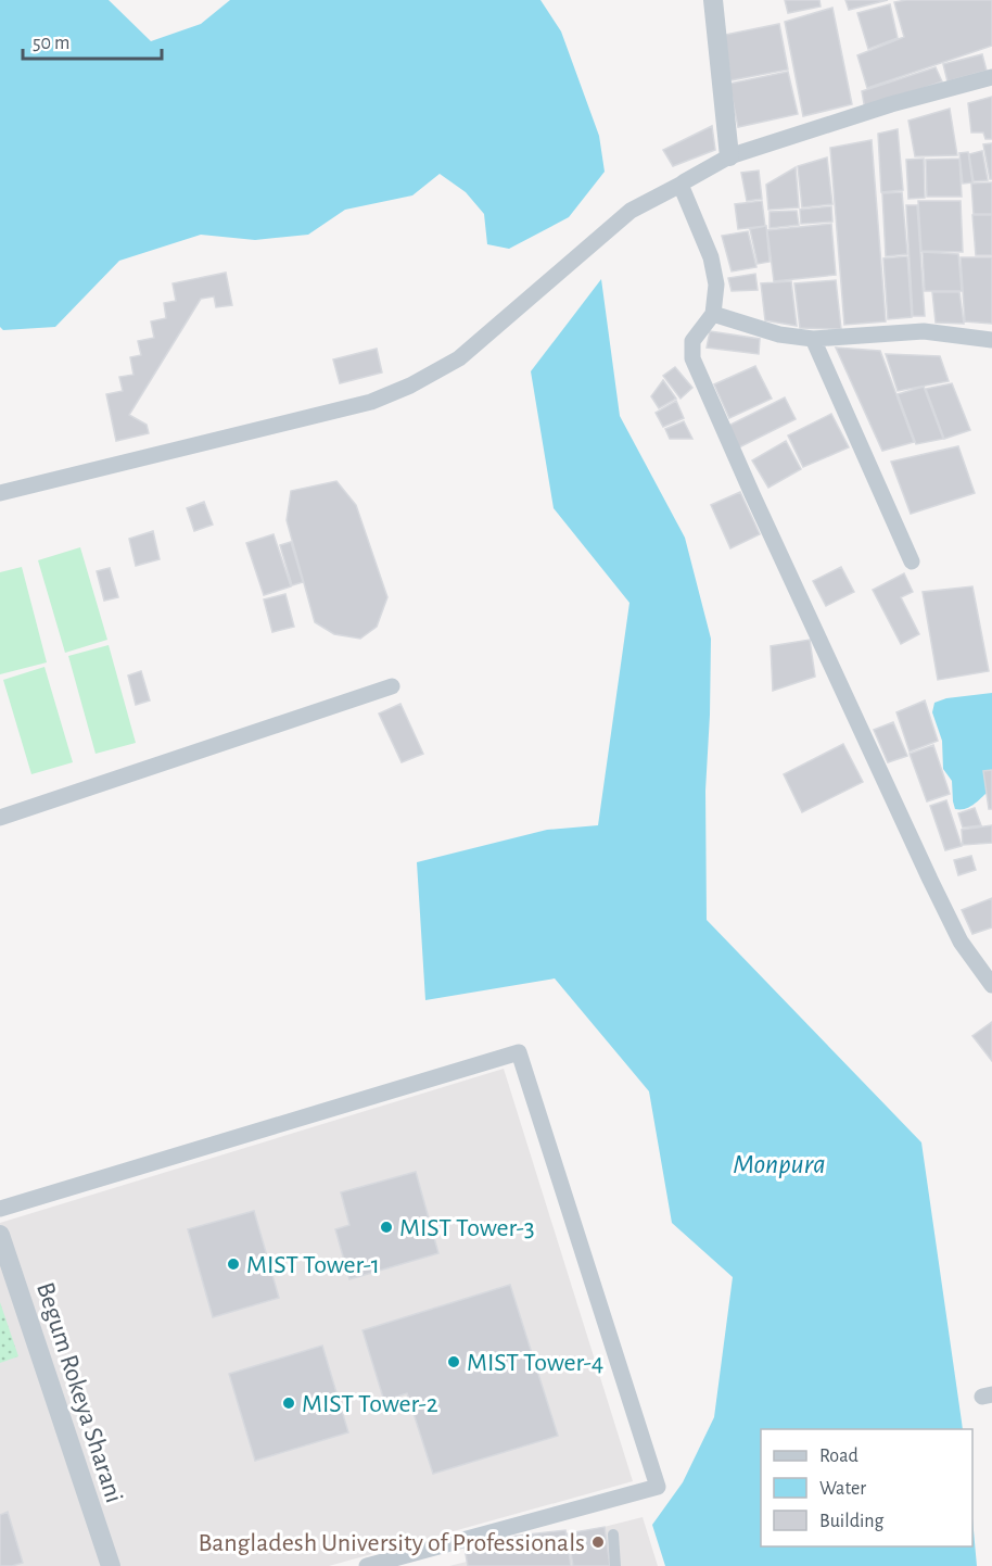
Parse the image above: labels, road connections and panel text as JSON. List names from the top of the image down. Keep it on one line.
{"streets":{"street":["Begum Rokeya Sharani"]},"water":["Monpura"],"places":["MIST Tower-3","MIST Tower-1","MIST Tower-4","MIST Tower-2","Bangladesh University of Professionals"],"legend":["Road","Water","Building"],"scale_bar":"50 m"}
